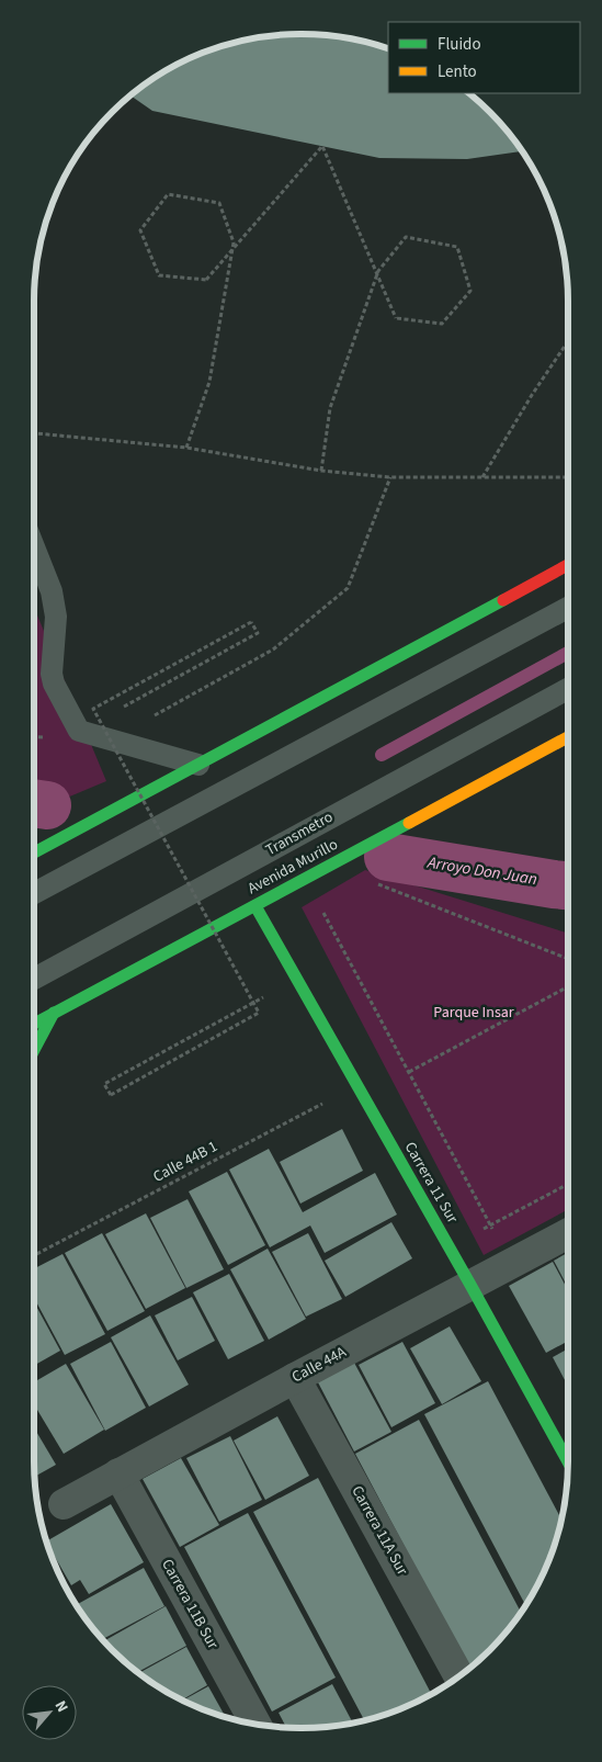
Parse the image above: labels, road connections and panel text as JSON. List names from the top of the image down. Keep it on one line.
{"streets":{"main road":["Avenida Murillo","Carrera 11 Sur"],"street":["Calle 44A","Carrera 11A Sur","Carrera 11B Sur"],"lane":["Transmetro"],"path":["Calle 44B 1"]},"crossings":[["Avenida Murillo","Carrera 11 Sur"],["Calle 44B 1","Carrera 11 Sur"],["Carrera 11 Sur","Calle 44A"],["Calle 44A","Carrera 11A Sur"],["Calle 44A","Carrera 11B Sur"]],"water":["Arroyo Don Juan"],"parks":["Parque Insar"],"legend":["Fluido","Lento"],"north":"top right"}
